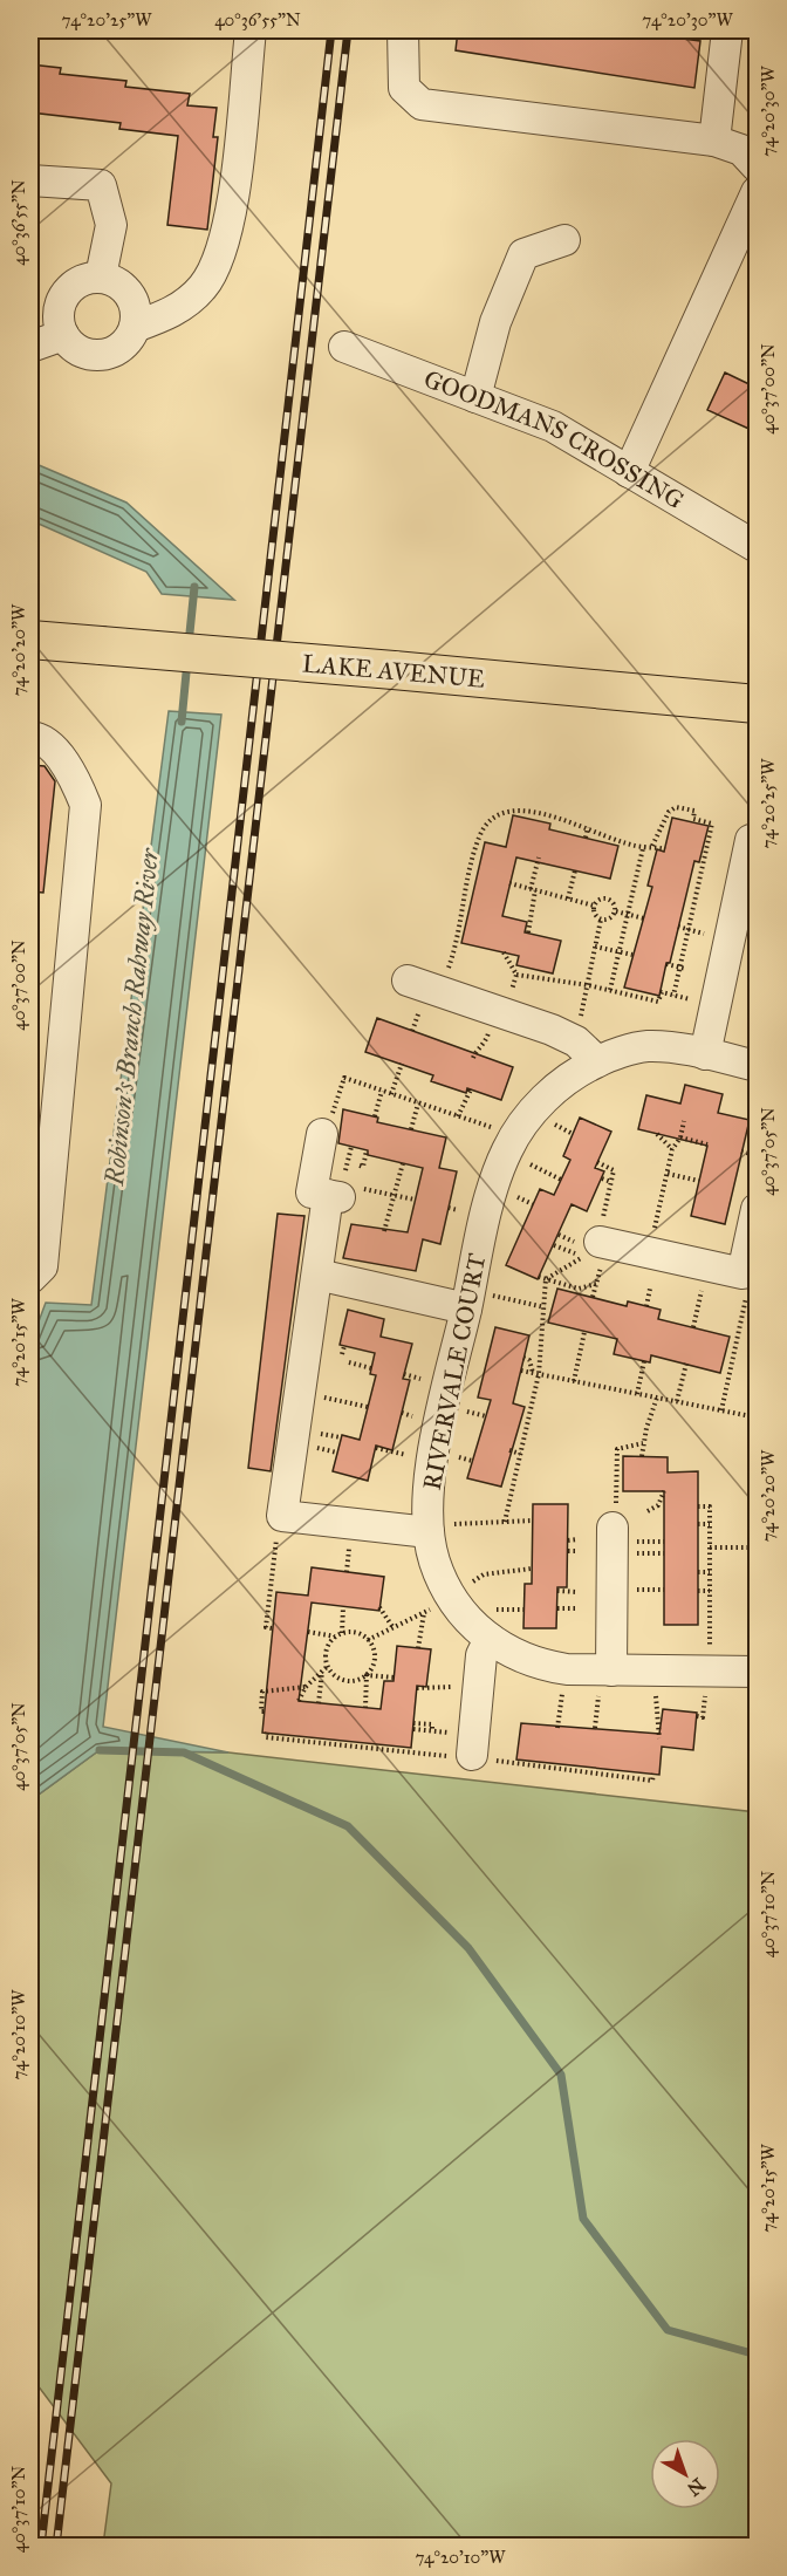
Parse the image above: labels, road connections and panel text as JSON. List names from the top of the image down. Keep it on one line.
{"streets":{"main road":["LAKE AVENUE"],"street":["GOODMANS CROSSING","RIVERVALE COURT"]},"water":["Robinson's Branch Rahway River"],"north":"bottom right","coordinates":["74°20'25\"W","40°36'55\"N","74°20'30\"W","40°37'00\"N","74°20'20\"W","40°37'05\"N","74°20'15\"W","40°37'10\"N","74°20'10\"W"]}
